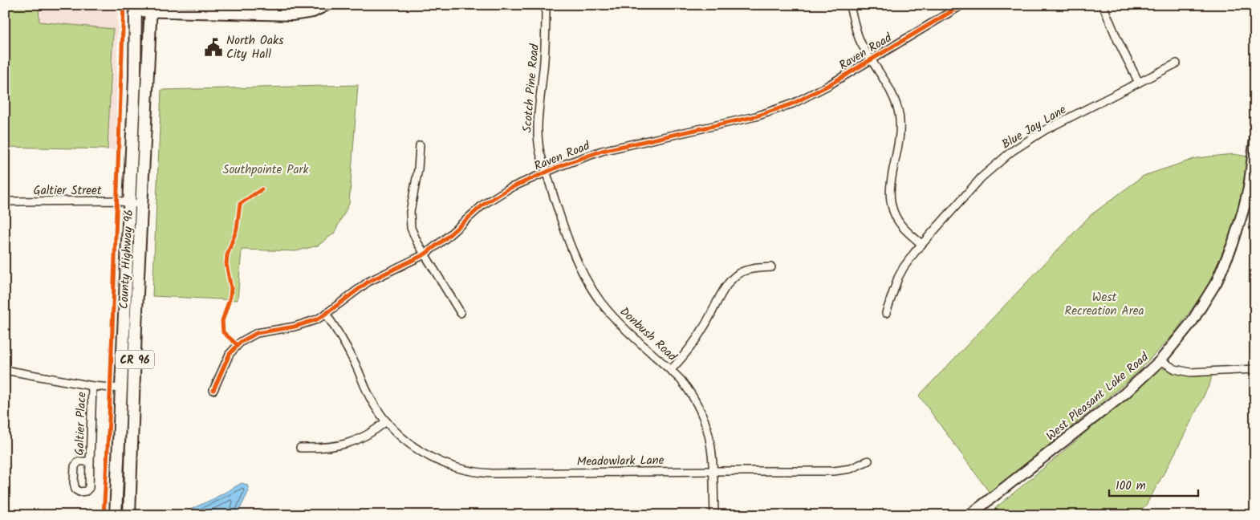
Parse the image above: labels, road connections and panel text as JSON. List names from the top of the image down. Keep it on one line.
{"streets":{"main road":["County Highway 96","CR 96"],"street":["Raven Road","Scotch Pine Road","Blue Jay Lane","Galtier Street","Donbush Road","West Pleasant Lake Road","Galtier Place","Meadowlark Lane"]},"crossings":[["Raven Road","Scotch Pine Road"],["Raven Road","Donbush Road"],["Raven Road","Meadowlark Lane"],["Scotch Pine Road","Donbush Road"],["Galtier Street","County Highway 96"],["County Highway 96","Galtier Place"],["Donbush Road","Meadowlark Lane"]],"parks":["Southpointe Park","West Recreation Area"],"places":{"public building":["North Oaks City Hall"]},"scale_bar":"100 m"}
